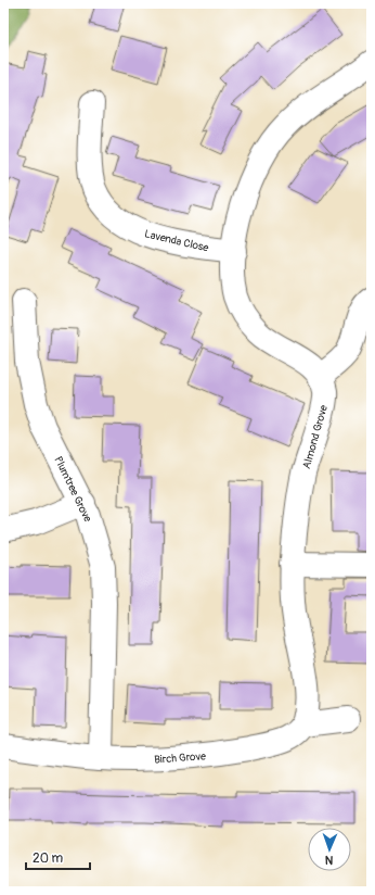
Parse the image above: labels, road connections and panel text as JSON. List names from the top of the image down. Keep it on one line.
{"streets":{"street":["Lavenda Close","Almond Grove","Plumtree Grove","Birch Grove"]},"crossings":[["Almond Grove","Birch Grove"],["Plumtree Grove","Birch Grove"]],"scale_bar":"20 m","north":"bottom"}
